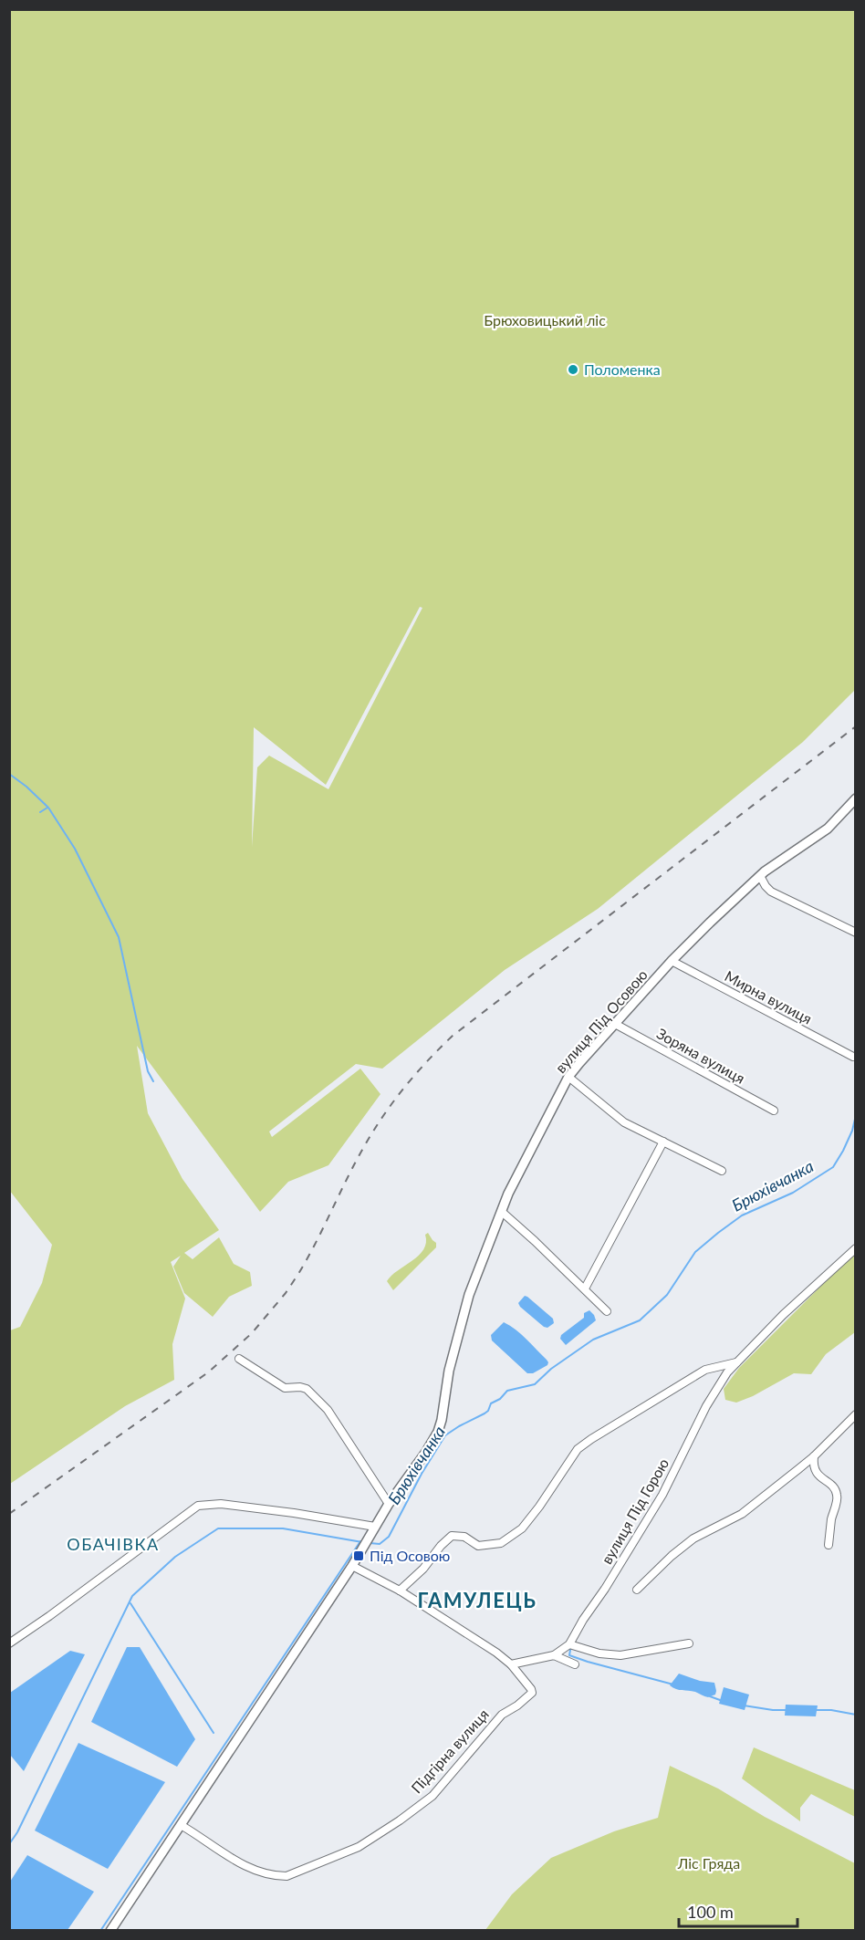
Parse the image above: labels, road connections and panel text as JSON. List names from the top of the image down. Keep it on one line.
{"streets":{"street":["Мирна вулиця","вулиця Під Осовою","Зоряна вулиця","вулиця Під Горою","Підгірна вулиця"]},"crossings":[["Мирна вулиця","вулиця Під Осовою"],["вулиця Під Осовою","Зоряна вулиця"]],"districts":["ОБАЧІВКА","ГАМУЛЕЦЬ"],"water":["Брюхівчанка"],"parks":["Брюховицький ліс","Ліс Гряда"],"places":{"other":["Поломенка"],"transit":["Під Осовою"]},"scale_bar":"100 m"}
